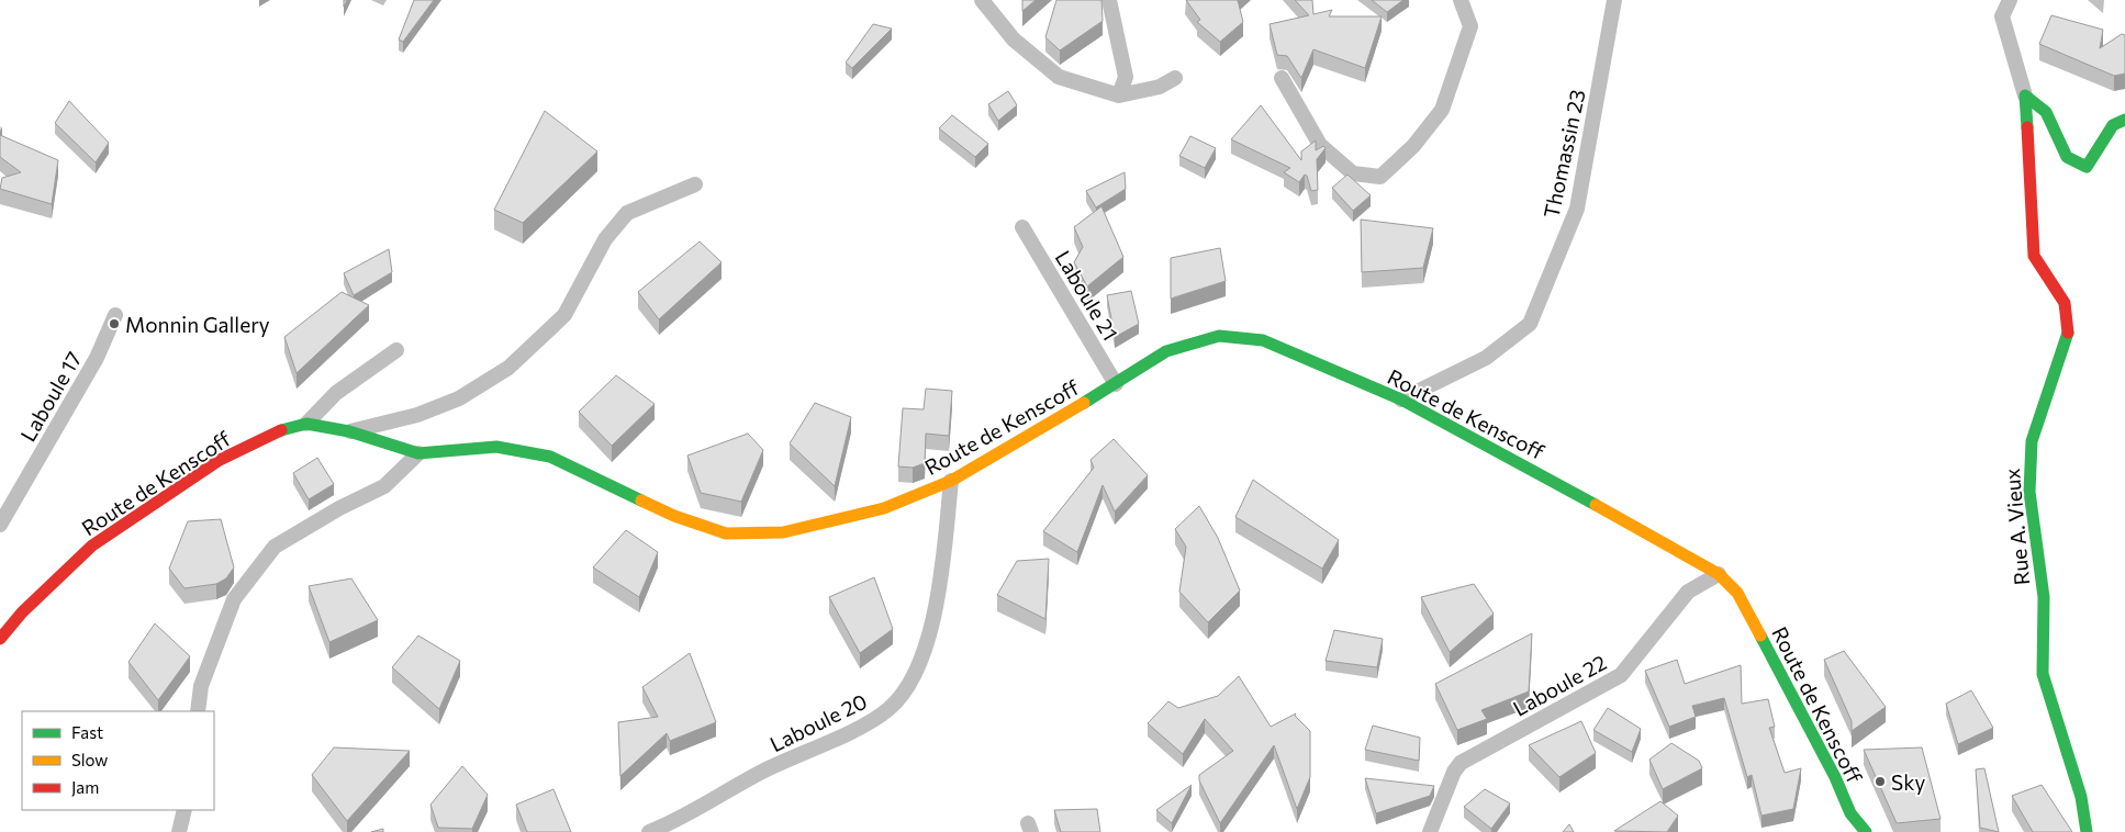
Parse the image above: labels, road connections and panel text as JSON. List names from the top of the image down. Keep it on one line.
{"streets":{"main road":["Route de Kenscoff","Rue A. Vieux"],"street":["Thomassin 23","Laboule 21","Laboule 17","Laboule 22","Laboule 20"]},"crossings":[["Thomassin 23","Route de Kenscoff"],["Laboule 21","Route de Kenscoff"],["Route de Kenscoff","Laboule 22"],["Route de Kenscoff","Laboule 20"]],"places":["Monnin Gallery","Sky"],"legend":["Fast","Slow","Jam"]}
